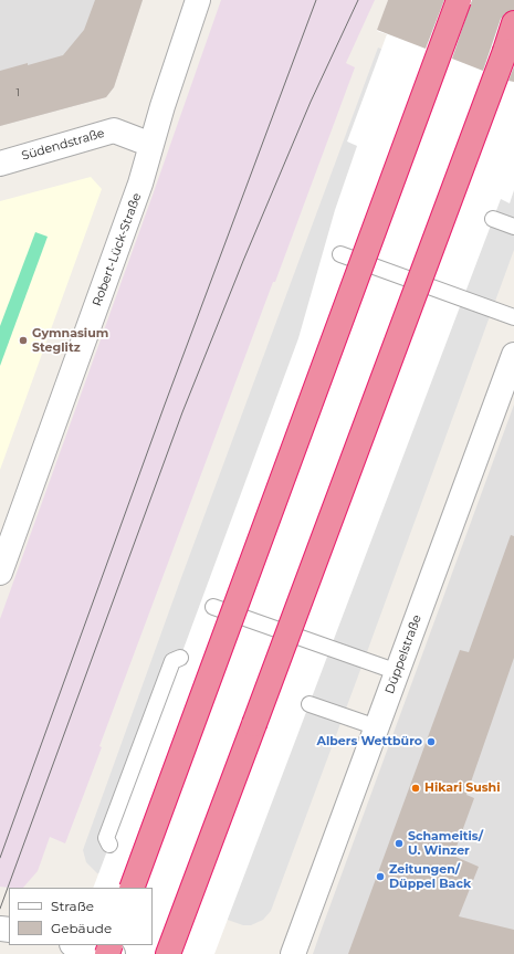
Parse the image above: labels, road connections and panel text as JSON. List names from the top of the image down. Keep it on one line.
{"streets":{"street":["Südendstraße","Robert-Lück-Straße","Düppelstraße"]},"crossings":[["Südendstraße","Robert-Lück-Straße"]],"places":["Gymnasium Steglitz","Albers Wettbüro","Hikari Sushi","Schameitis/ U. Winzer","Zeitungen/ Düppel Back"],"house_numbers":["1"],"legend":["Straße","Gebäude"]}
